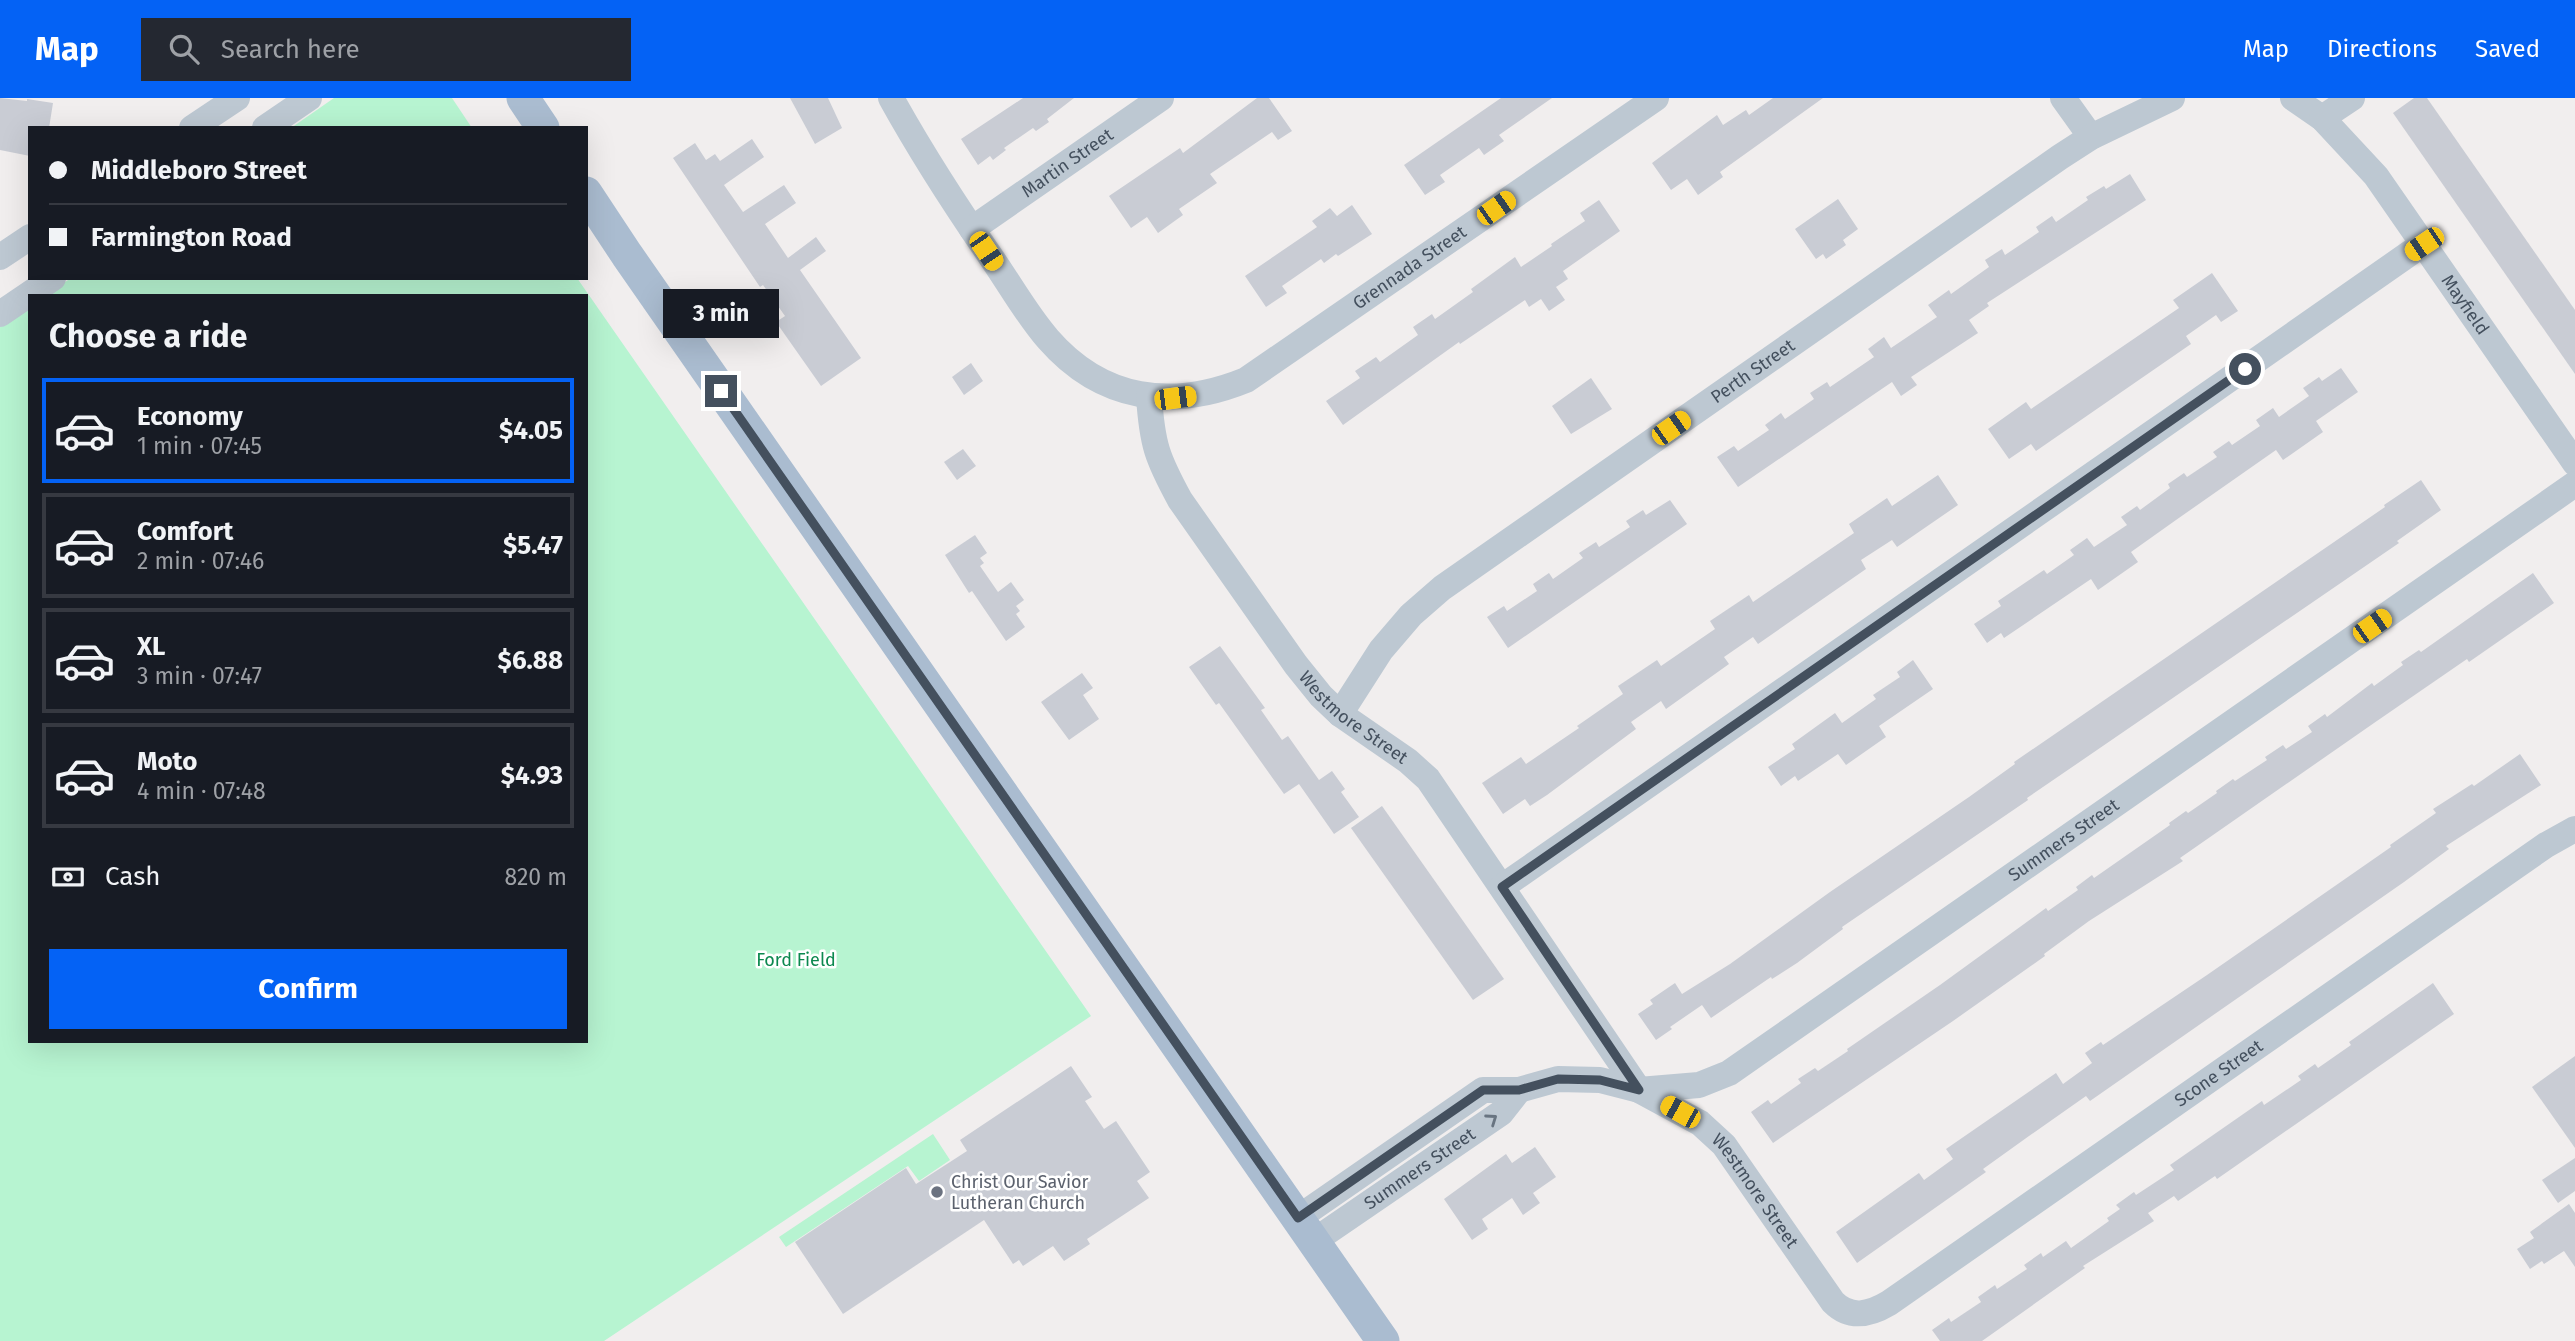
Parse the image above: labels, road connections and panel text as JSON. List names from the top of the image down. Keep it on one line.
{"streets":{"street":["Martin Street","Grennada Street","Mayfield","Perth Street","Westmore Street","Summers Street","Scone Street"]},"crossings":[["Grennada Street","Westmore Street"],["Perth Street","Westmore Street"],["Westmore Street","Summers Street"],["Westmore Street","Scone Street"]],"parks":["Ford Field"],"places":["Christ Our Savior Lutheran Church"],"page":{"header":"Map","search":"Search here","nav":["Map","Directions","Saved"],"banner":["Middleboro Street","Farmington Road"],"bubble":"3 min","heading":"Choose a ride","list":[{"name":"Economy","note":"1 min · 07:45","value":"$4.05"},{"name":"Comfort","note":"2 min · 07:46","value":"$5.47"},{"name":"XL","note":"3 min · 07:47","value":"$6.88"},{"name":"Moto","note":"4 min · 07:48","value":"$4.93"}],"pay":["Cash","820 m"],"buttons":"Confirm"}}
